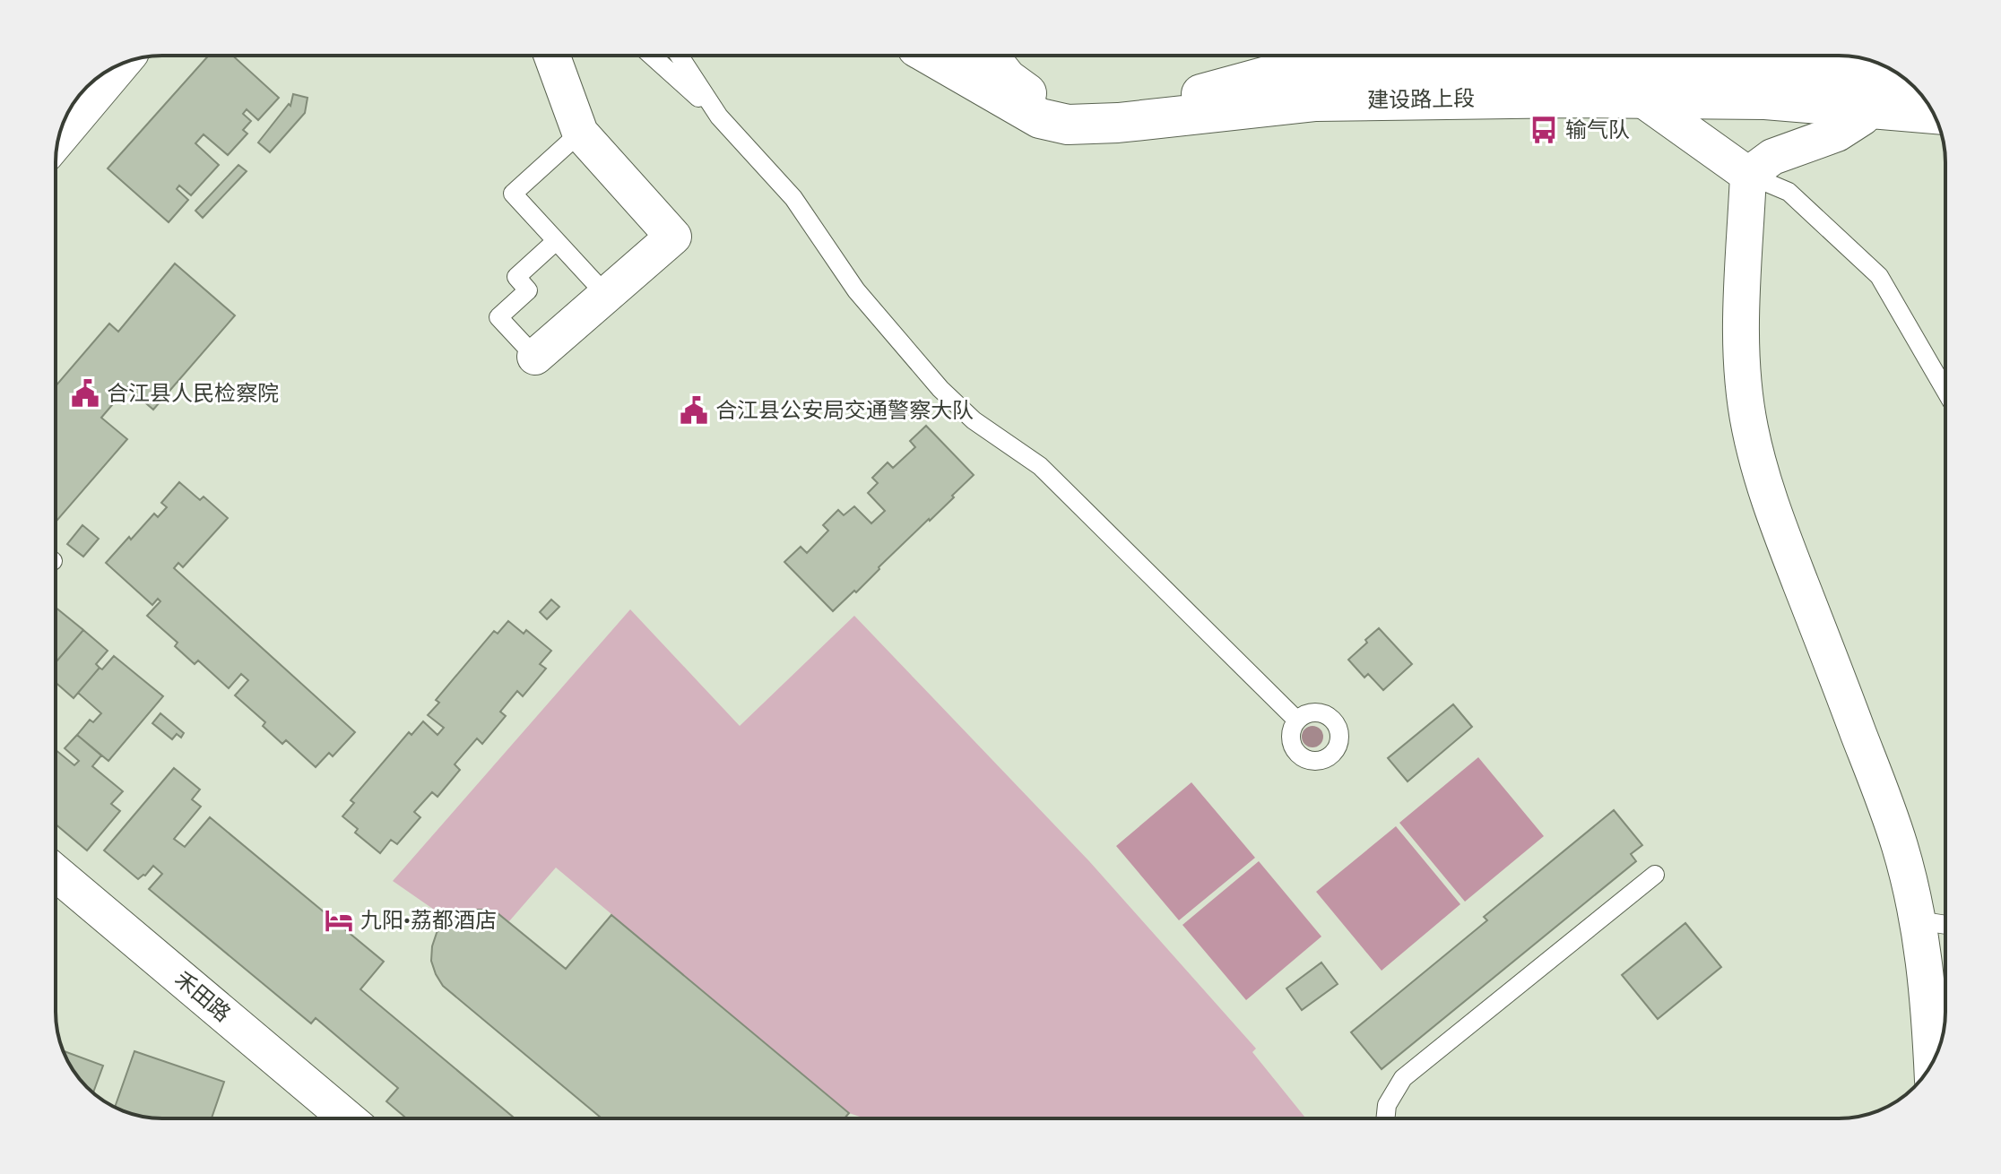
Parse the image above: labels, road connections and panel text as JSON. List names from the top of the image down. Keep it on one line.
{"streets":{"main road":["建设路上段"],"street":["禾田路"]},"places":{"bus stop":["输气队"],"public building":["合江县人民检察院","合江县公安局交通警察大队"],"hotel":["九阳·荔都酒店"]}}
